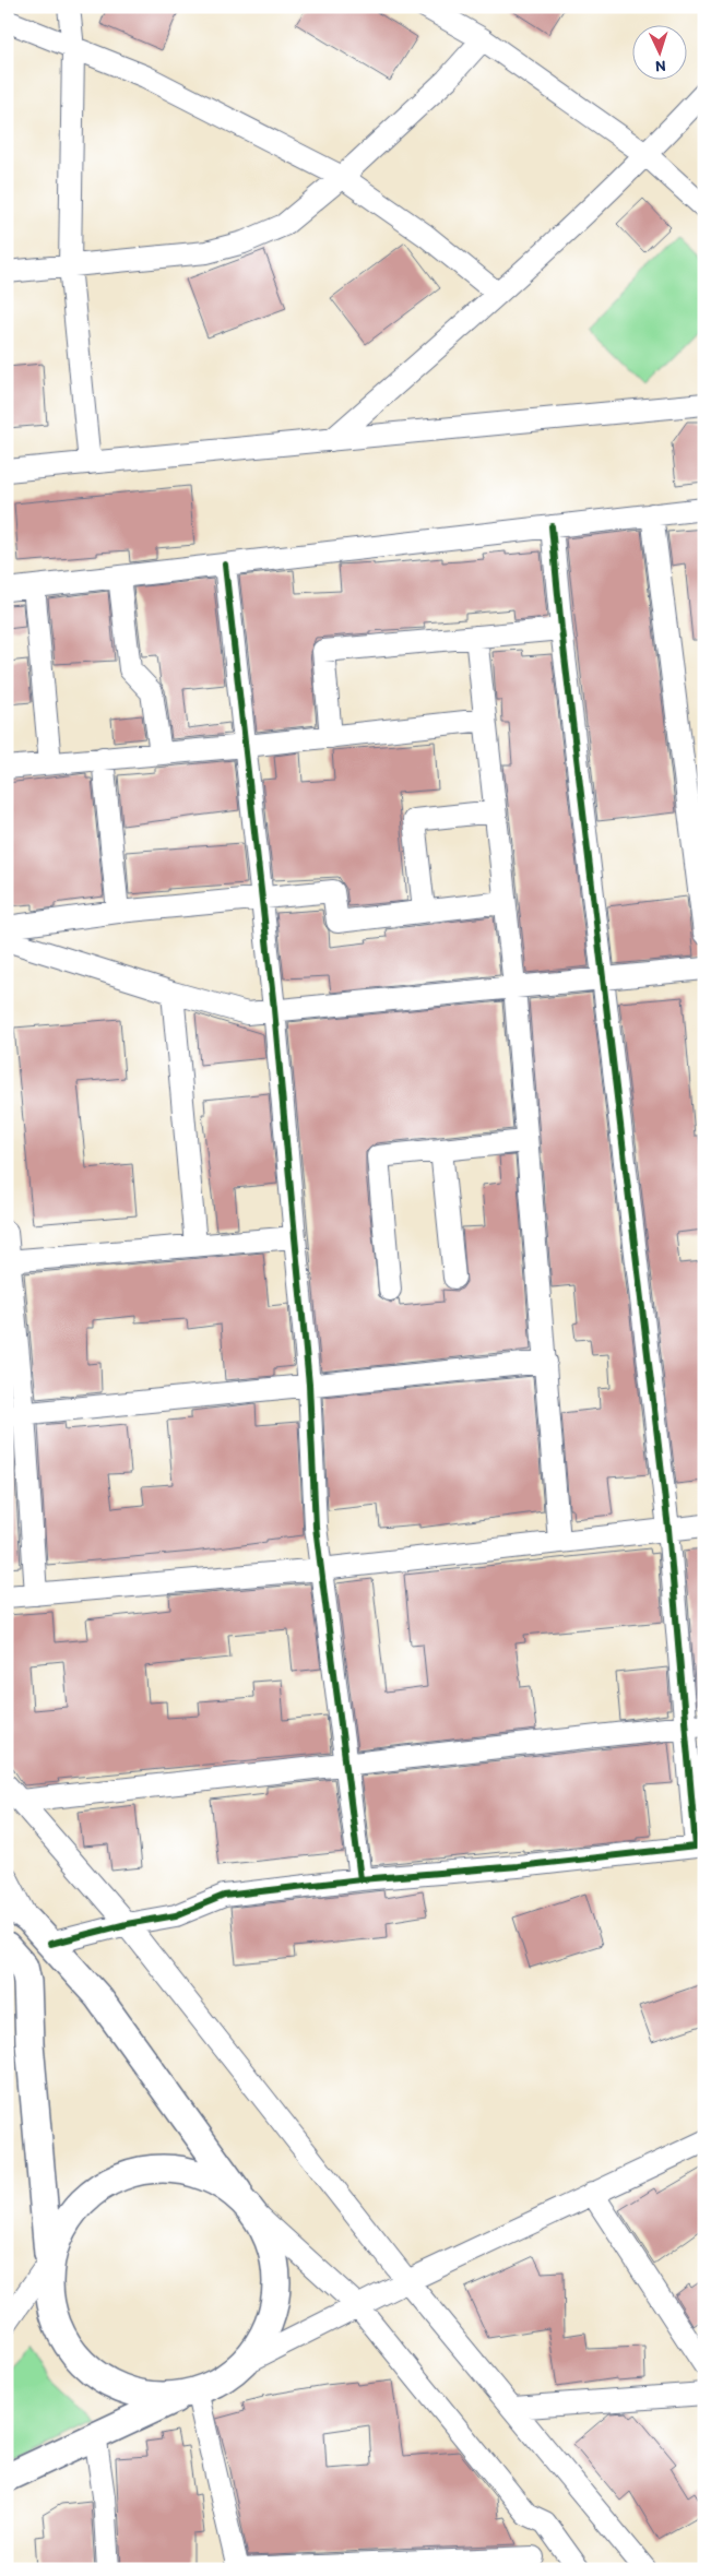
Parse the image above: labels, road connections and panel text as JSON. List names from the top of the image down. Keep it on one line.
{"north":"bottom"}
